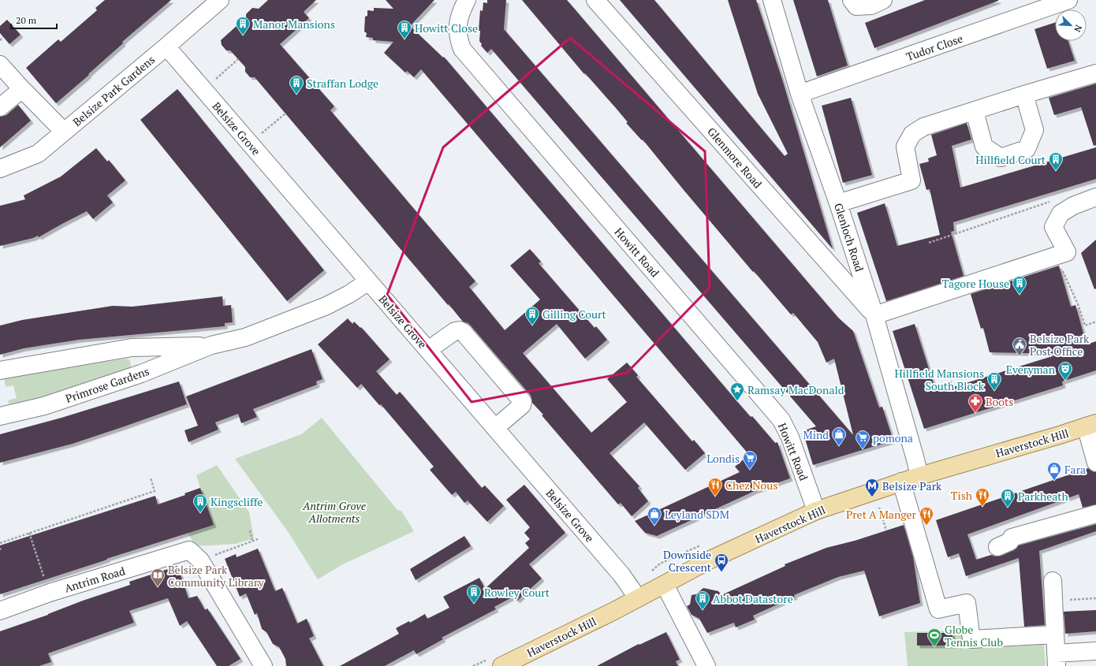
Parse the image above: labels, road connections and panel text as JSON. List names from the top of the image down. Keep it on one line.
{"streets":{"main road":["Haverstock Hill"],"street":["Tudor Close","Belsize Park Gardens","Belsize Grove","Glenmore Road","Glenloch Road","Howitt Road","Primrose Gardens","Antrim Road"]},"crossings":[["Tudor Close","Glenloch Road"],["Belsize Park Gardens","Belsize Grove"],["Belsize Grove","Primrose Gardens"],["Belsize Grove","Haverstock Hill"],["Glenmore Road","Glenloch Road"],["Glenloch Road","Haverstock Hill"],["Howitt Road","Haverstock Hill"]],"parks":["Antrim Grove Allotments"],"places":{"building":["Manor Mansions","Howitt Close","Straffan Lodge","Hillfield Court","Tagore House","Gilling Court","Hillfield Mansions South Block","Parkheath","Kingscliffe","Rowley Court","Abbot Datastore"],"public building":["Belsize Park Post Office"],"theatre":["Everyman"],"place":["Ramsay MacDonald"],"pharmacy":["Boots"],"shop":["Mind","Fara","Leyland SDM"],"supermarket":["pomona","Londis"],"restaurant":["Chez Nous","Tish","Pret A Manger"],"metro station":["Belsize Park"],"bus stop":["Downside Crescent"],"library":["Belsize Park Community Library"],"sports":["Globe Tennis Club"]},"scale_bar":"20 m","north":"bottom right"}
